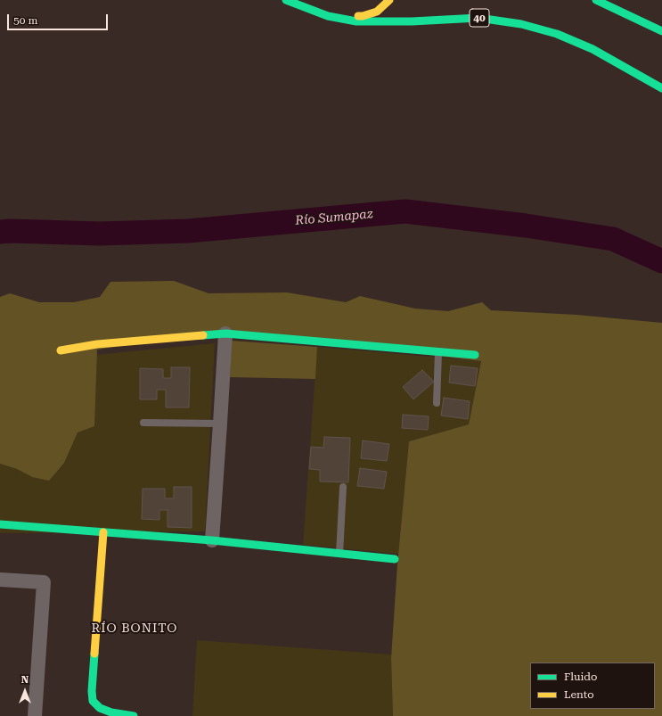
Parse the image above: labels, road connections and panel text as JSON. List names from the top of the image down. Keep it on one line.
{"streets":{"main road":["40"]},"districts":["RÍO BONITO"],"water":["Río Sumapaz"],"legend":["Fluido","Lento"],"scale_bar":"50 m","north":"top"}
